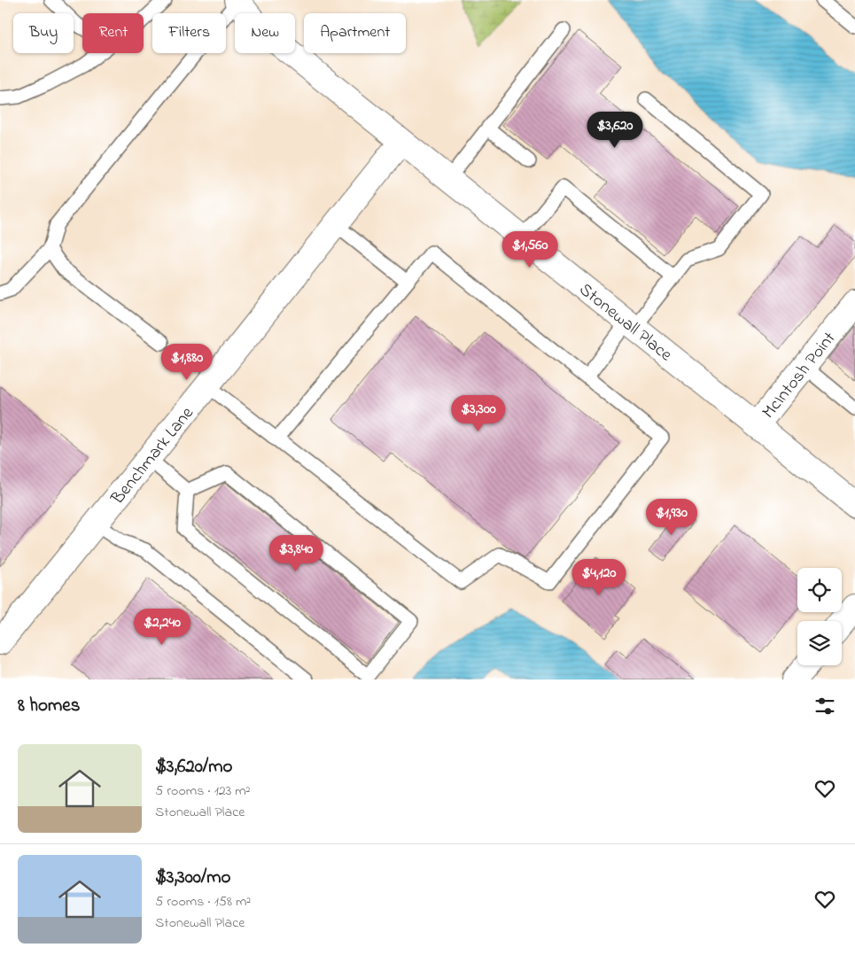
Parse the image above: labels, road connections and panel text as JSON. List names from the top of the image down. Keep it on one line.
{"streets":{"street":["Stonewall Place","McIntosh Point","Benchmark Lane"]},"crossings":[["Stonewall Place","McIntosh Point"],["Stonewall Place","Benchmark Lane"]],"page":{"chip":["Buy","Rent","Filters","New","Apartment"],"price":["$3,620","$1,560","$1,880","$3,300","$1,930","$3,840","$4,120","$2,240"],"heading":"8 homes","list":[{"name":"$3,620/mo","note":"5 rooms · 123 m² · Stonewall Place"},{"name":"$3,300/mo","note":"5 rooms · 158 m² · Stonewall Place"}]}}
